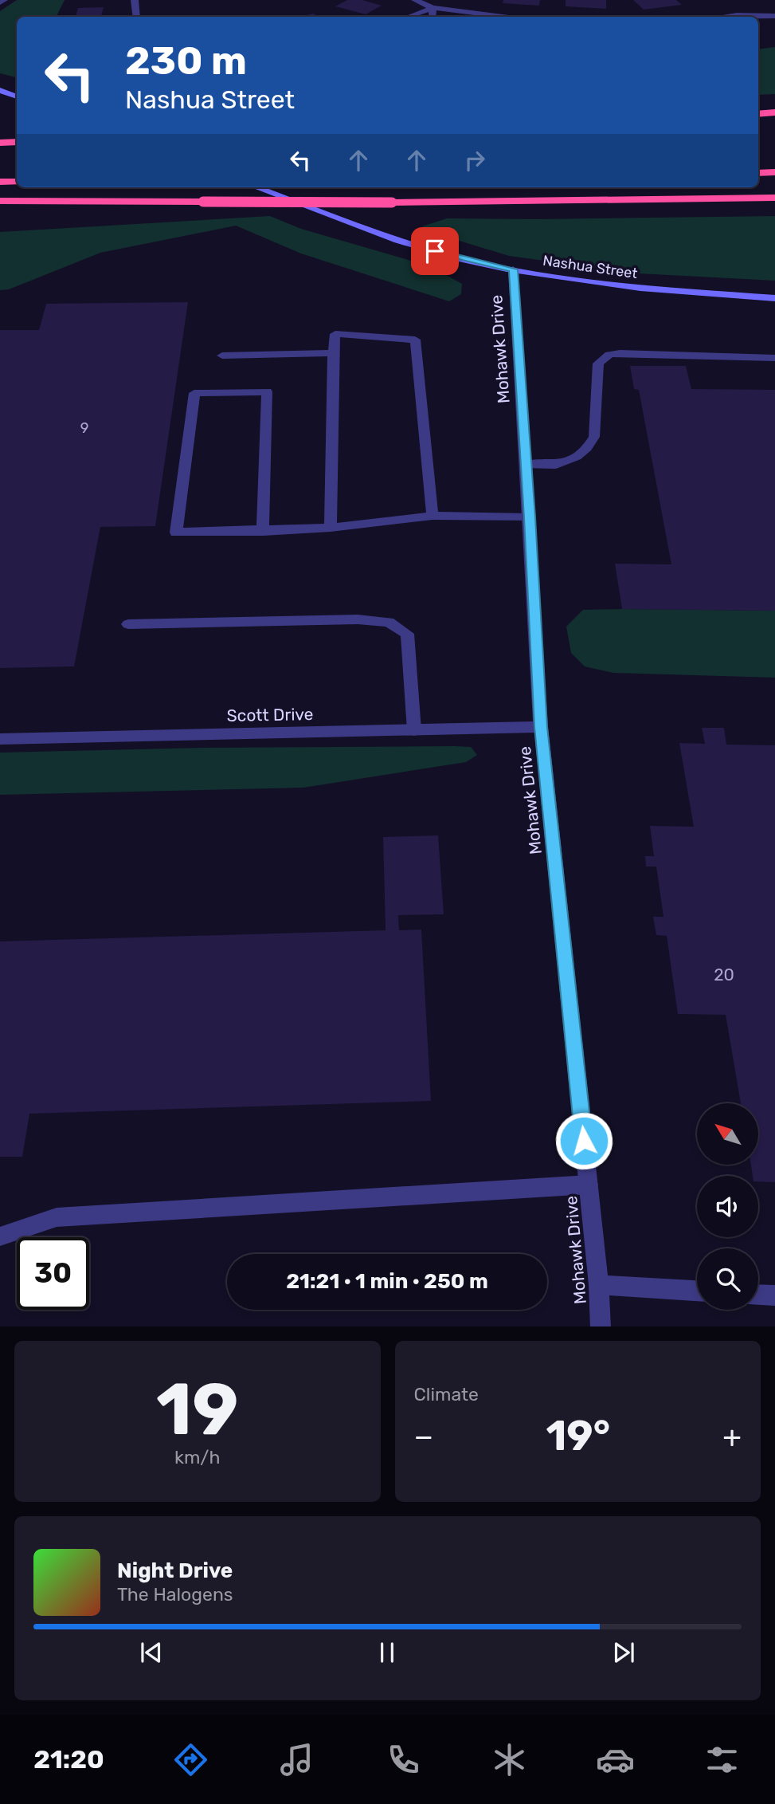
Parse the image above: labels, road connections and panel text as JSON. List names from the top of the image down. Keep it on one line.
{"streets":{"main road":["Nashua Street"],"street":["Mohawk Drive","Scott Drive"]},"crossings":[["Nashua Street","Mohawk Drive"],["Mohawk Drive","Scott Drive"]],"house_numbers":["9","20"],"north":"top left","page":{"turn":["230 m","Nashua Street"],"limit":"30","trip":"21:21 · 1 min · 250 m","tile":[["19","km/h"],"Climate"],"heat":["−","19°","+"],"song":["Night Drive","The Halogens"],"tabs":"21:20"}}
